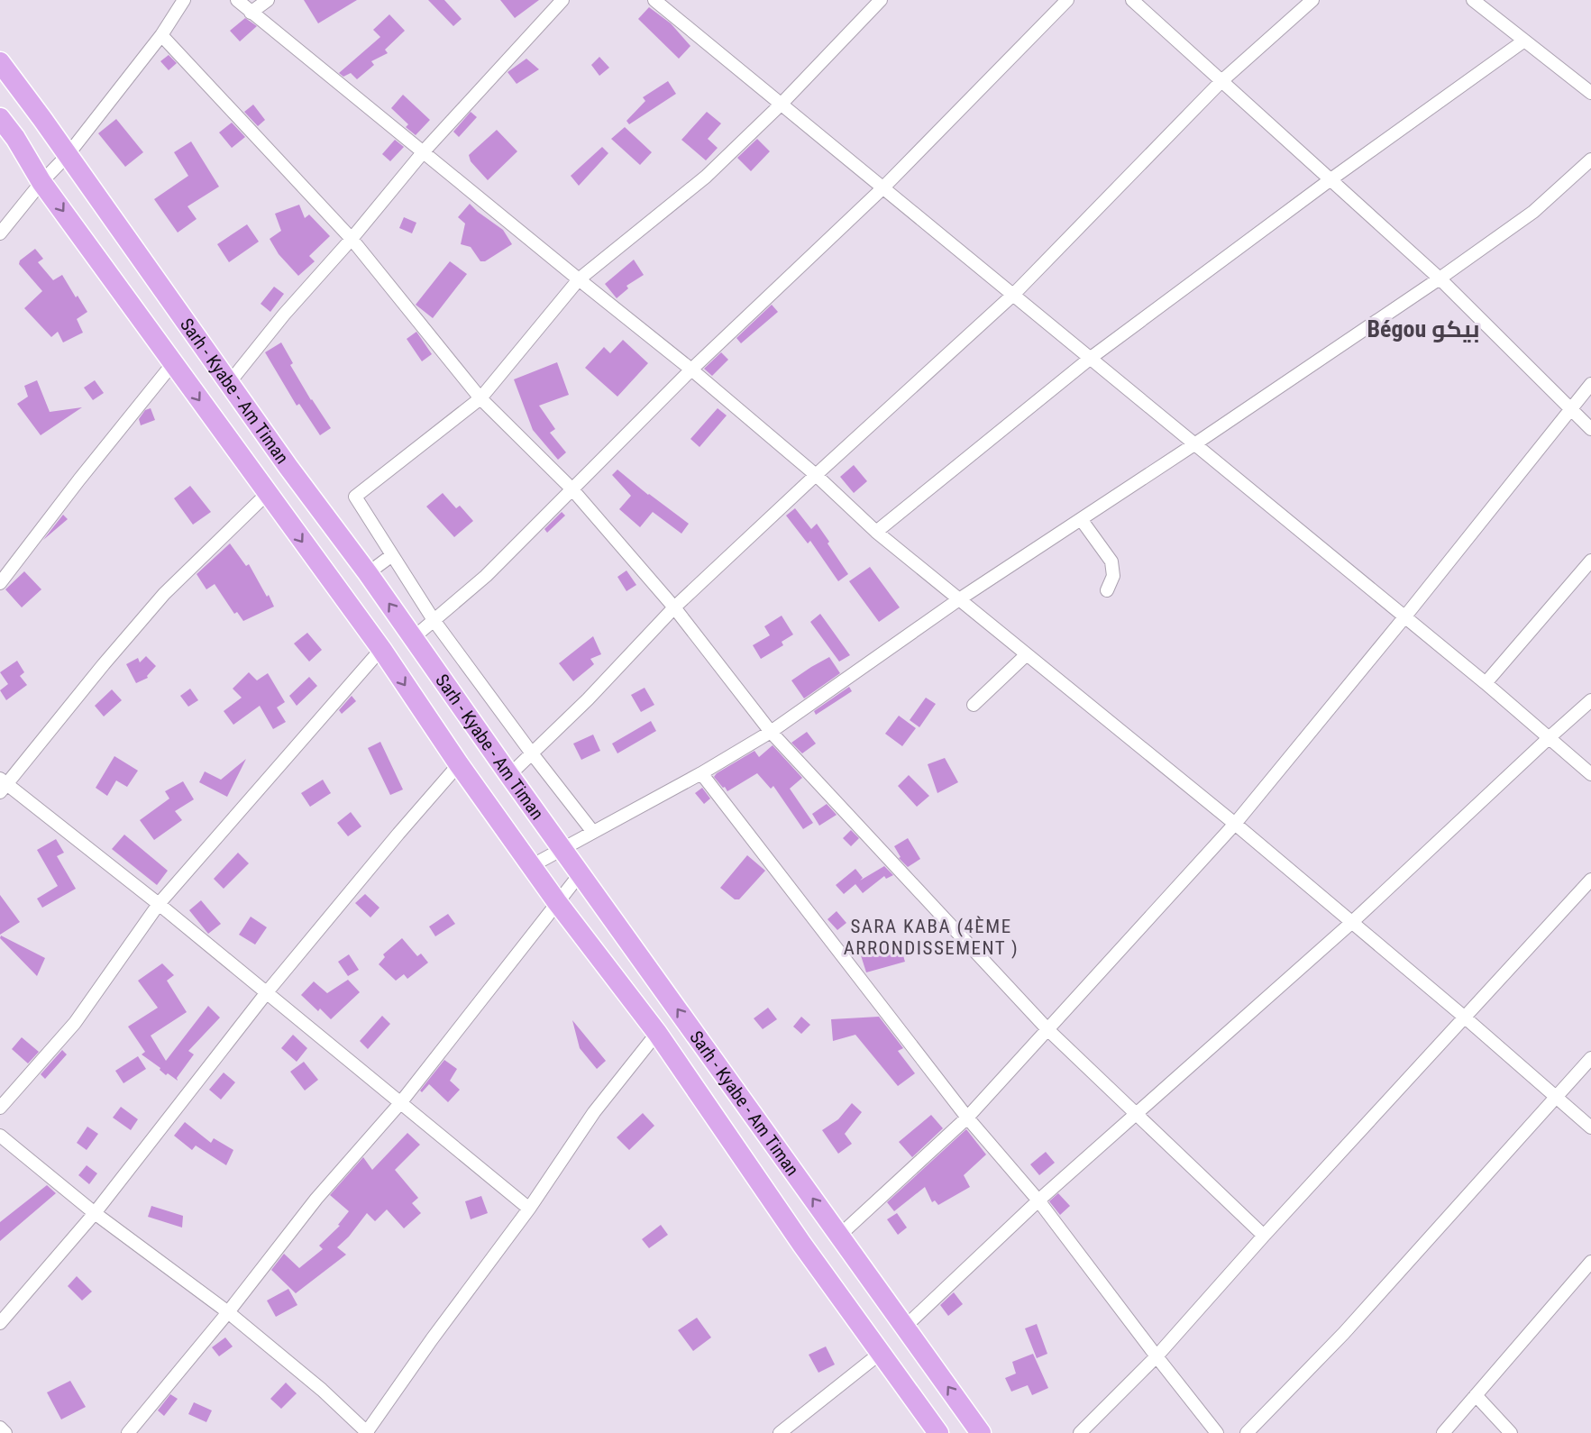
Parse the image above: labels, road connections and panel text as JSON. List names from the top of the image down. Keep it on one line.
{"streets":{"highway":["Sarh - Kyabe - Am Timan"]},"districts":["Bégou بيكو","SARA KABA (4ÈME ARRONDISSEMENT )"]}
